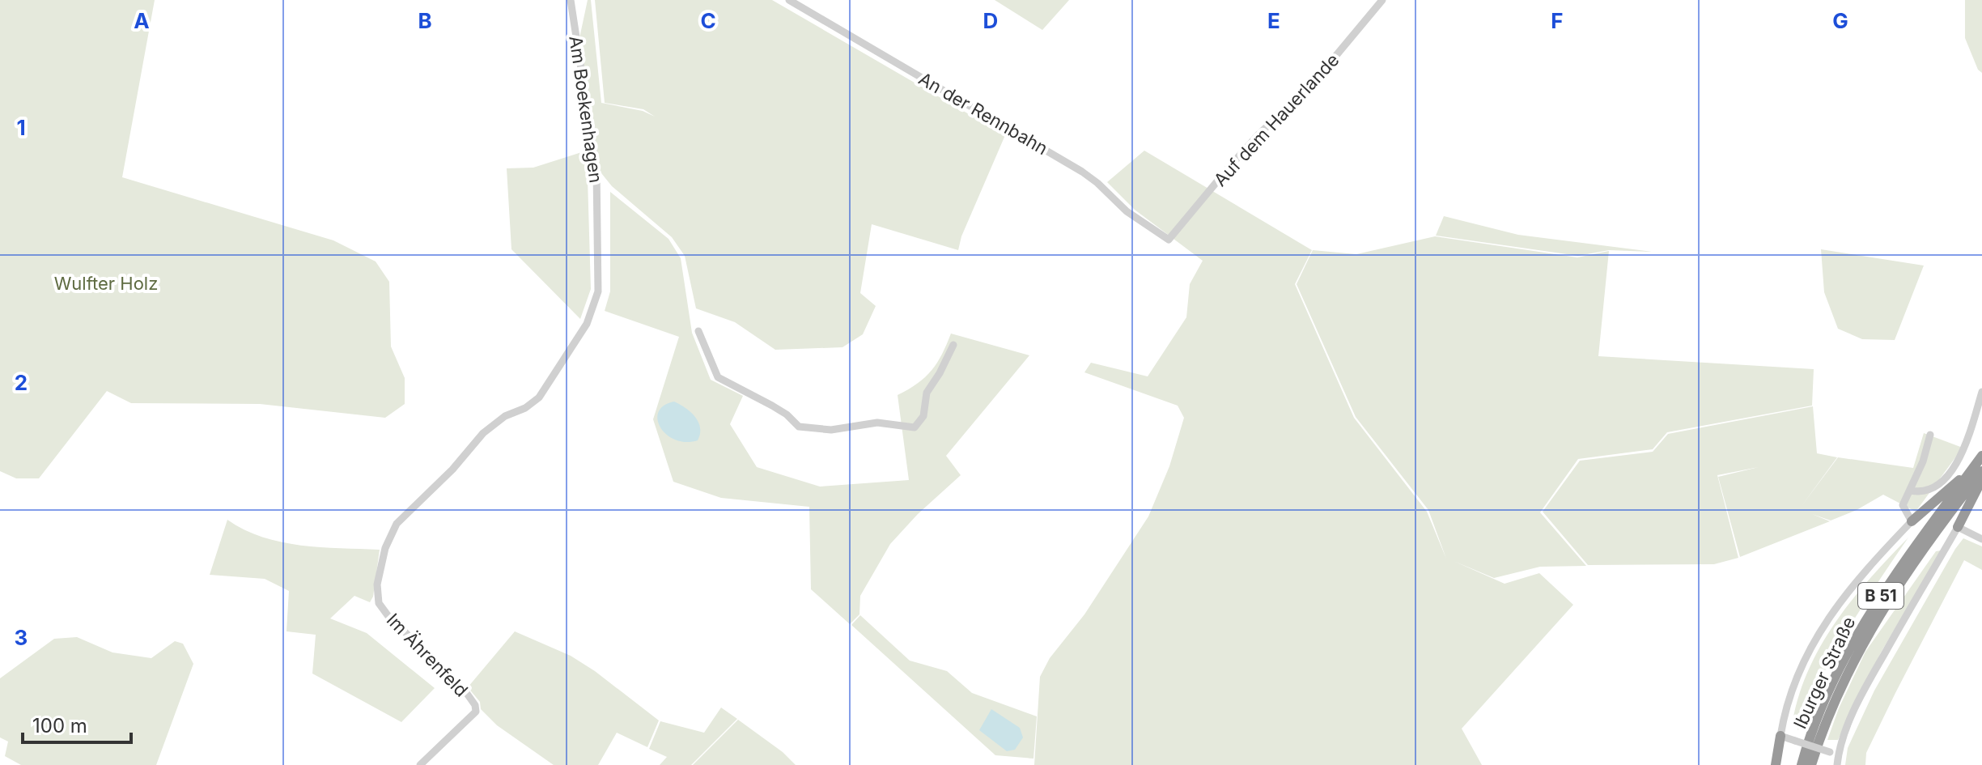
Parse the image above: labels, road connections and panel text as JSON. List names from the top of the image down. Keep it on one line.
{"streets":{"highway":["B 51","Iburger Straße"],"street":["Am Boekenhagen","An der Rennbahn","Auf dem Hauerlande","Im Ährenfeld"]},"crossings":[["Am Boekenhagen","Im Ährenfeld"],["An der Rennbahn","Auf dem Hauerlande"]],"parks":["Wulfter Holz"],"scale_bar":"100 m","grid":{"columns":["A","B","C","D","E","F","G"],"rows":["1","2","3"]}}
